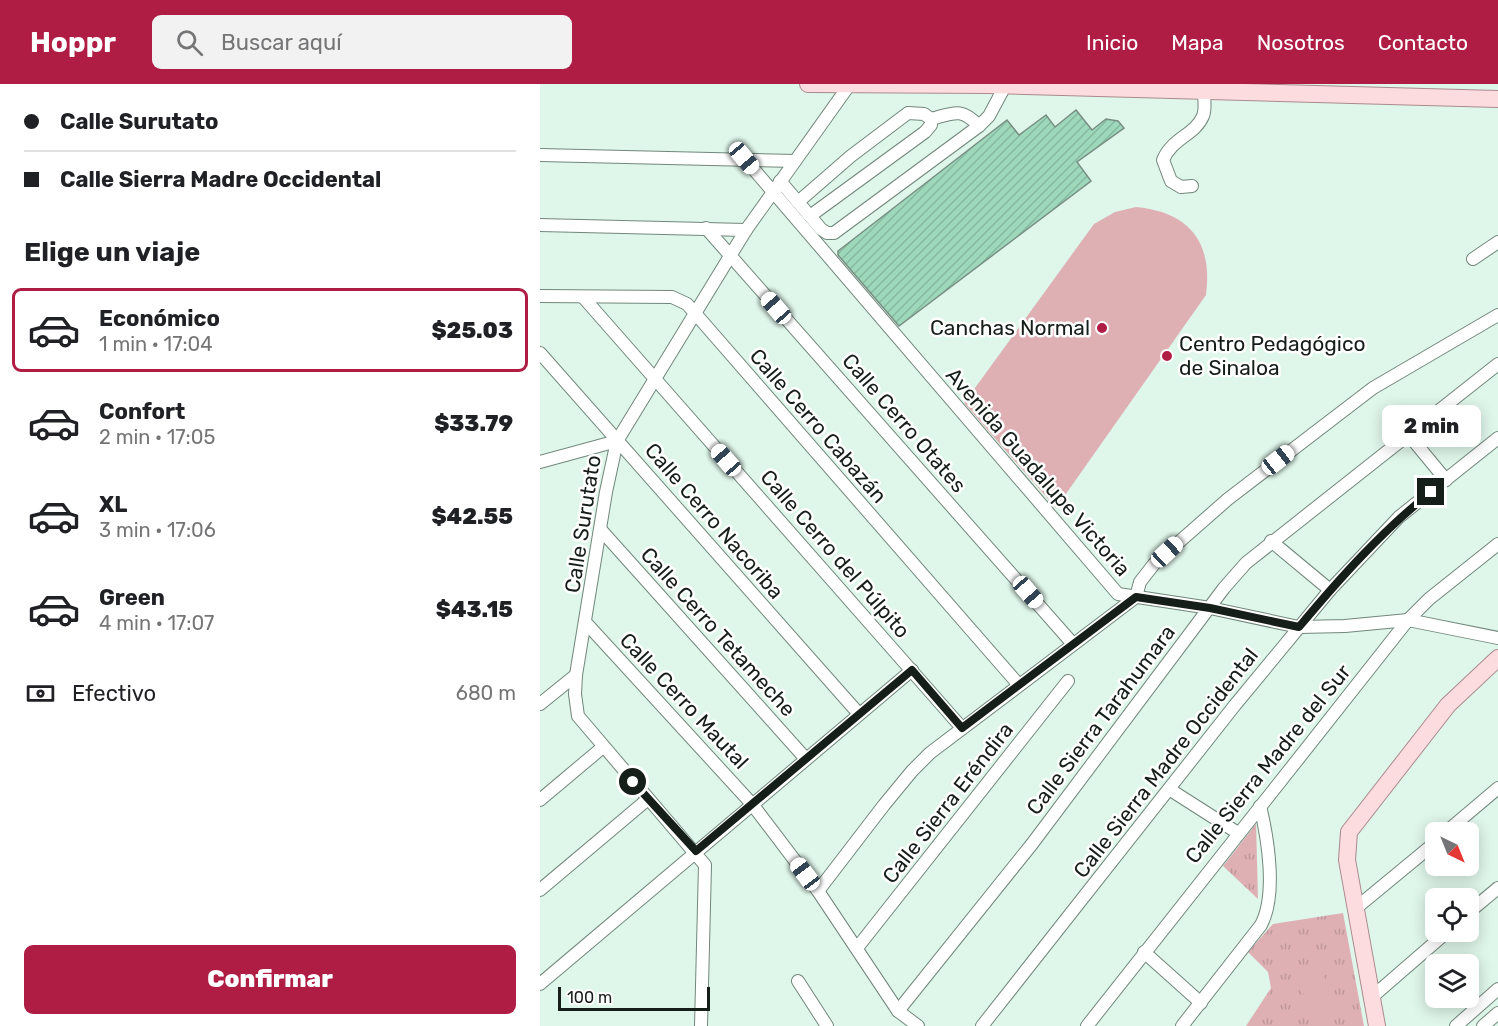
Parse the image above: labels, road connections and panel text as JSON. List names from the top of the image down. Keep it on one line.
{"streets":{"street":["Calle Cerro Otates","Calle Cerro Cabazán","Avenida Guadalupe Victoria","Calle Cerro Nacoriba","Calle Surutato","Calle Cerro del Púlpito","Calle Cerro Tetameche","Calle Cerro Mautal","Calle Sierra Tarahumara","Calle Sierra Madre Occidental","Calle Sierra Madre del Sur","Calle Sierra Eréndira"]},"crossings":[["Calle Cerro Otates","Calle Surutato"],["Calle Cerro Cabazán","Calle Surutato"],["Calle Cerro Cabazán","Calle Cerro del Púlpito"],["Avenida Guadalupe Victoria","Calle Surutato"],["Avenida Guadalupe Victoria","Calle Sierra Tarahumara"],["Avenida Guadalupe Victoria","Calle Sierra Madre Occidental"],["Avenida Guadalupe Victoria","Calle Sierra Madre del Sur"],["Calle Cerro Nacoriba","Calle Surutato"],["Calle Surutato","Calle Cerro del Púlpito"],["Calle Surutato","Calle Cerro Tetameche"],["Calle Surutato","Calle Cerro Mautal"],["Calle Cerro Mautal","Calle Sierra Tarahumara"],["Calle Cerro Mautal","Calle Sierra Eréndira"]],"places":["Canchas Normal","Centro Pedagógico de Sinaloa"],"scale_bar":"100 m","north":"bottom right","page":{"header":"Hoppr","search":"Buscar aquí","nav":["Inicio","Mapa","Nosotros","Contacto"],"banner":["Calle Surutato","Calle Sierra Madre Occidental"],"heading":"Elige un viaje","list":[{"name":"Económico","note":"1 min · 17:04","value":"$25.03"},{"name":"Confort","note":"2 min · 17:05","value":"$33.79"},{"name":"XL","note":"3 min · 17:06","value":"$42.55"},{"name":"Green","note":"4 min · 17:07","value":"$43.15"}],"bubble":"2 min","pay":["Efectivo","680 m"],"buttons":"Confirmar","scale":"100 m"}}
